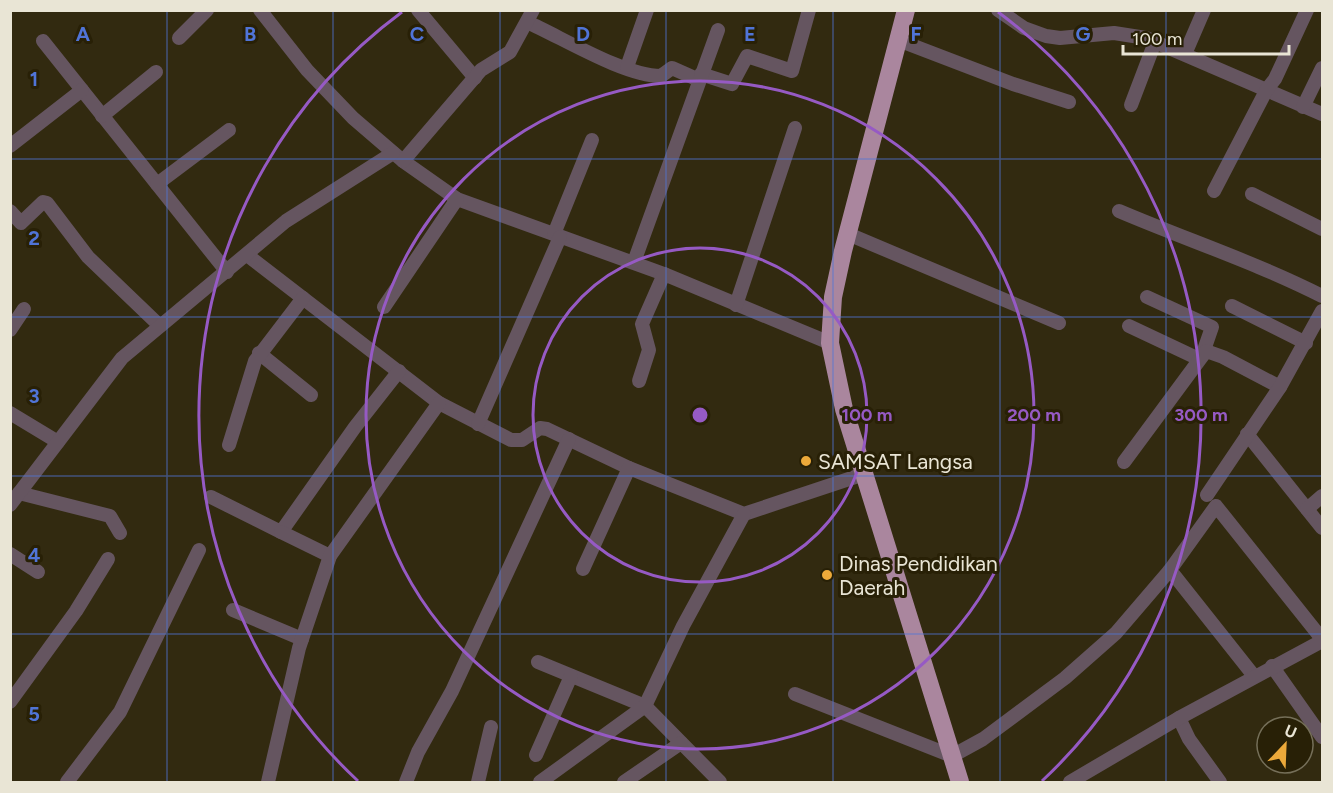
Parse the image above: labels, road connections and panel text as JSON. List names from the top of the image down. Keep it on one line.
{"places":["SAMSAT Langsa","Dinas Pendidikan Daerah"],"scale_bar":"100 m","north":"top right","grid":{"columns":["A","B","C","D","E","F","G"],"rows":["1","2","3","4","5"]},"rings":["100 m","200 m","300 m"]}
